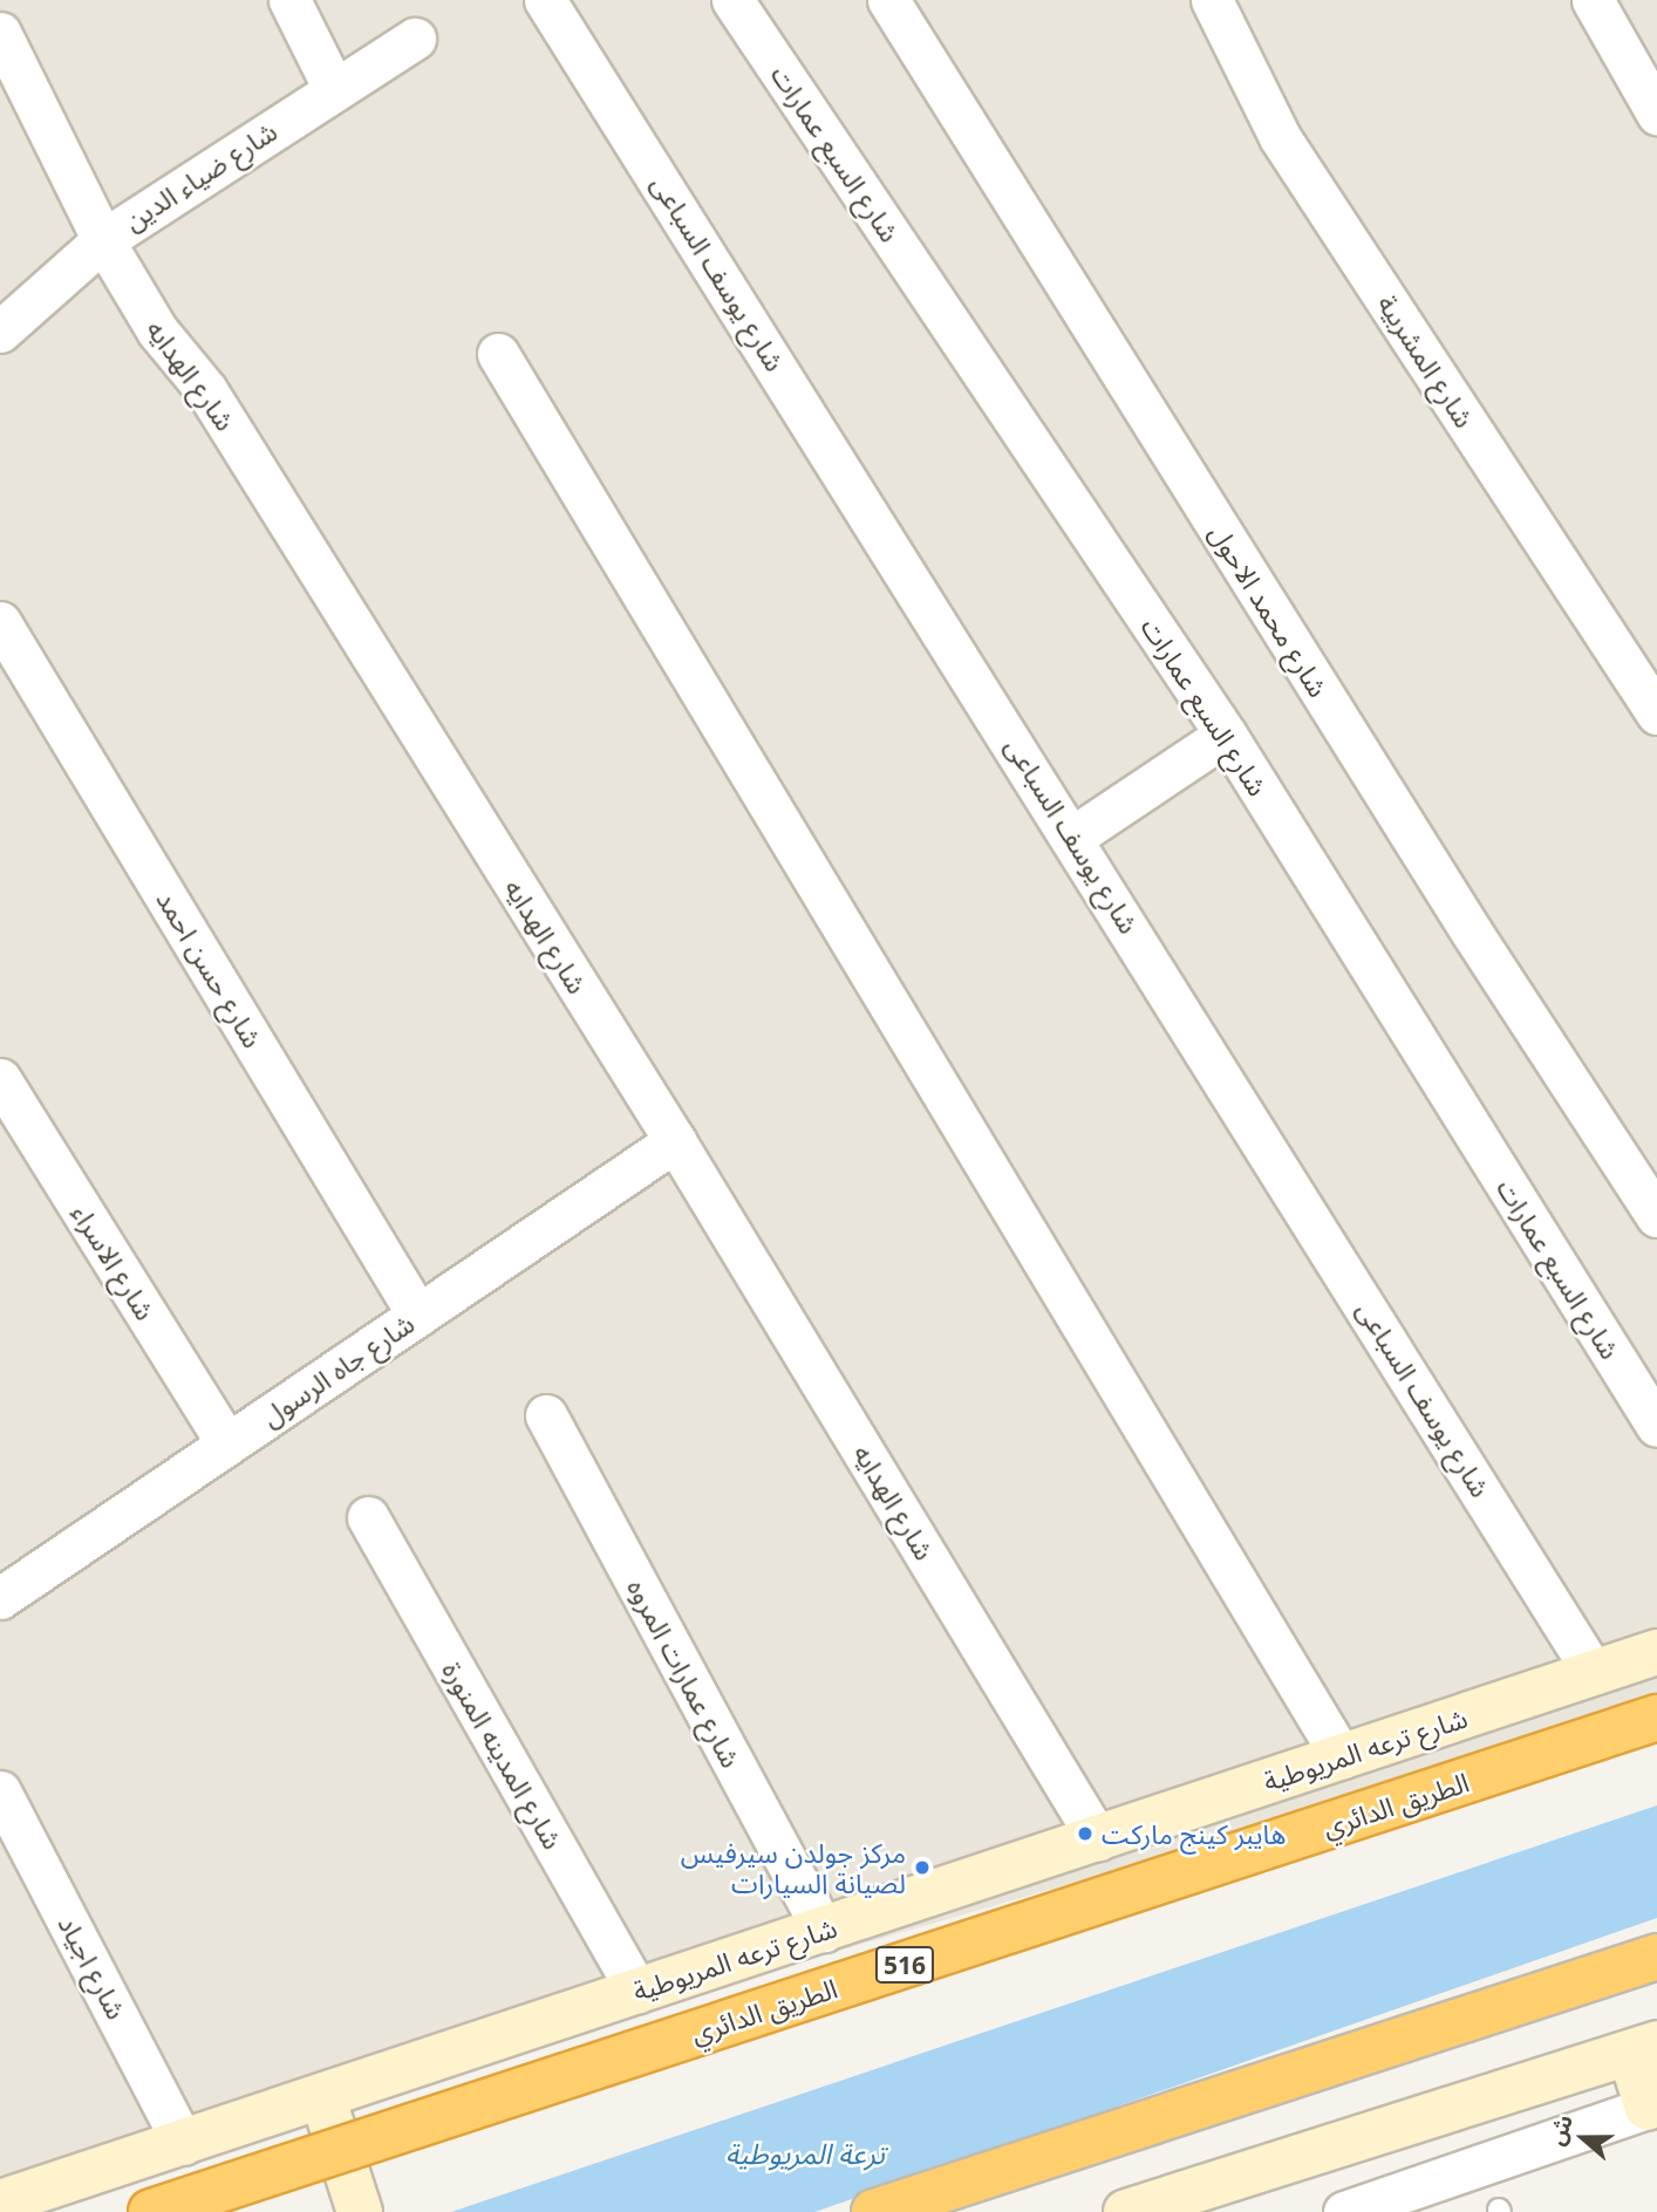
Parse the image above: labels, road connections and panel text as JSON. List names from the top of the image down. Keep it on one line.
{"streets":{"highway":["الطريق الدائري","516"],"main road":["شارع ترعه المريوطية"],"street":["شارع السبع عمارات","شارع ضياء الدين","شارع يوسف السباعى","شارع المشربية","شارع الهدايه","شارع محمد الاحول","شارع حسن احمد","شارع الاسراء","شارع جاه الرسول","شارع عمارات المروه","شارع المدينه المنورة","شارع اجياد"]},"crossings":[["شارع ضياء الدين","شارع الهدايه"],["شارع يوسف السباعى","شارع ترعه المريوطية"],["شارع الهدايه","شارع جاه الرسول"],["شارع الهدايه","شارع ترعه المريوطية"],["شارع حسن احمد","شارع جاه الرسول"],["شارع الاسراء","شارع جاه الرسول"],["شارع عمارات المروه","شارع ترعه المريوطية"],["شارع ترعه المريوطية","شارع المدينه المنورة"],["شارع ترعه المريوطية","شارع اجياد"]],"water":["ترعة المريوطية"],"places":["هايبر كينج ماركت","مركز جولدن سيرفيس لصيانة السيارات"],"north":"left"}
